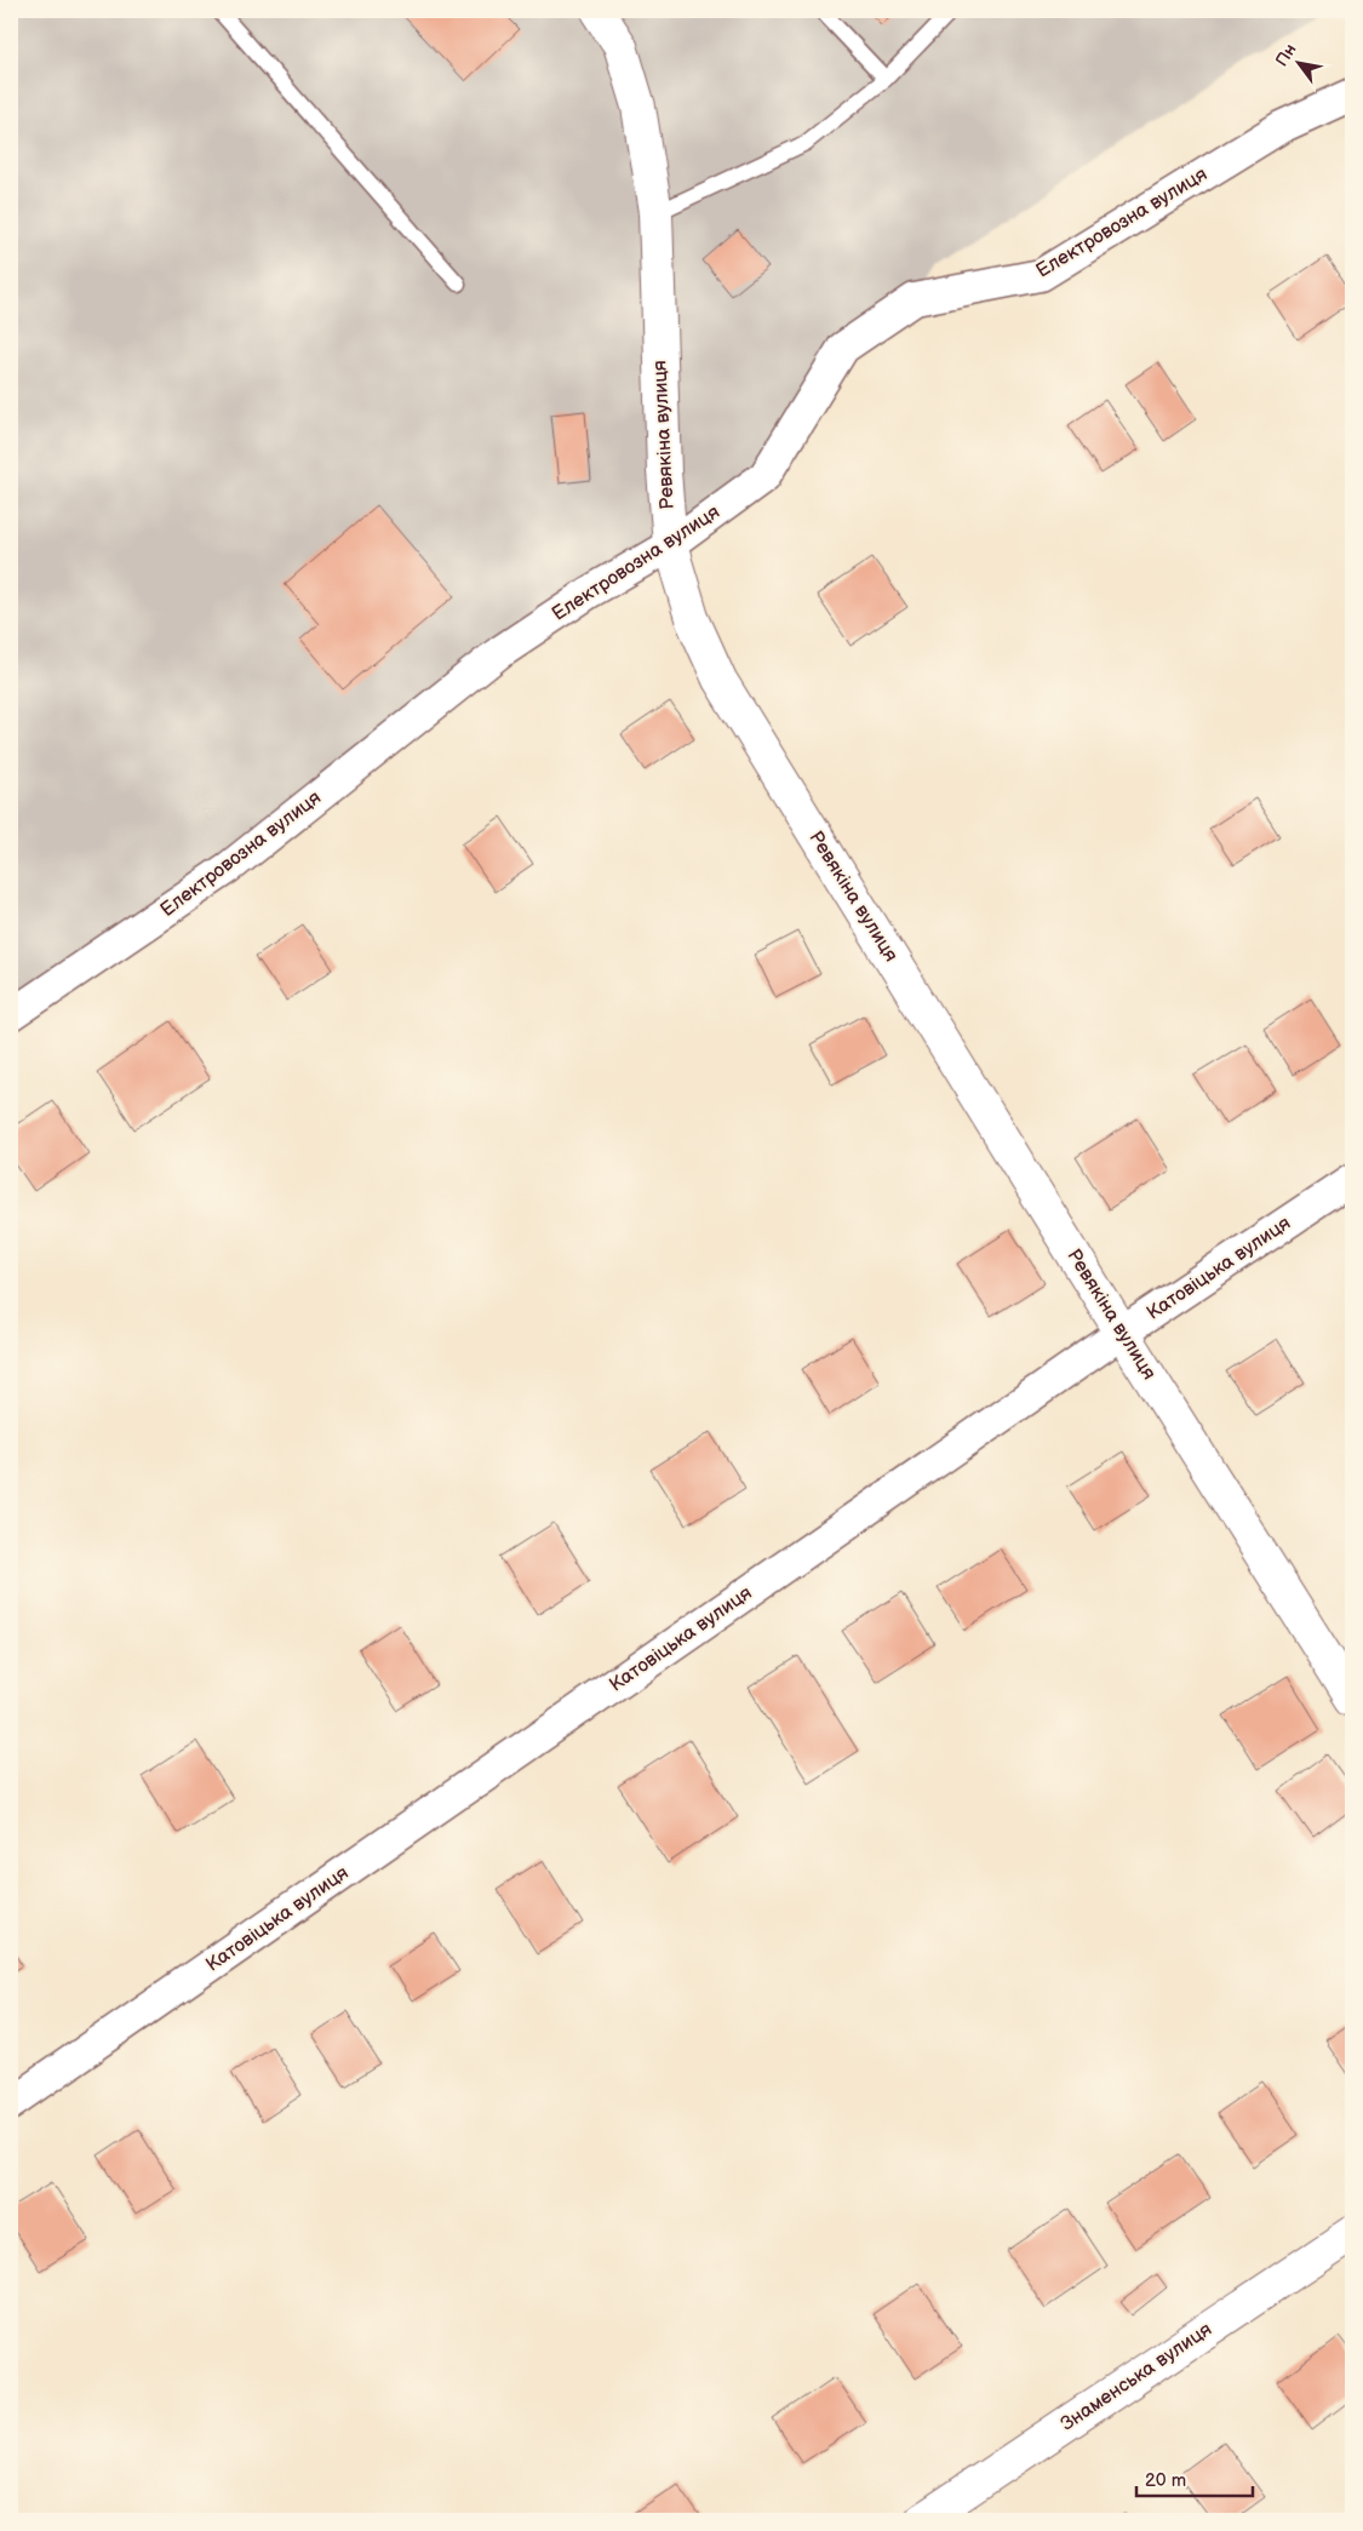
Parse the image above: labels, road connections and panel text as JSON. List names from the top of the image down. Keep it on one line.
{"streets":{"street":["Електровозна вулиця","Ревякіна вулиця","Катовіцька вулиця","Знаменська вулиця"]},"crossings":[["Електровозна вулиця","Ревякіна вулиця"],["Ревякіна вулиця","Катовіцька вулиця"]],"scale_bar":"20 m","north":"top left"}
